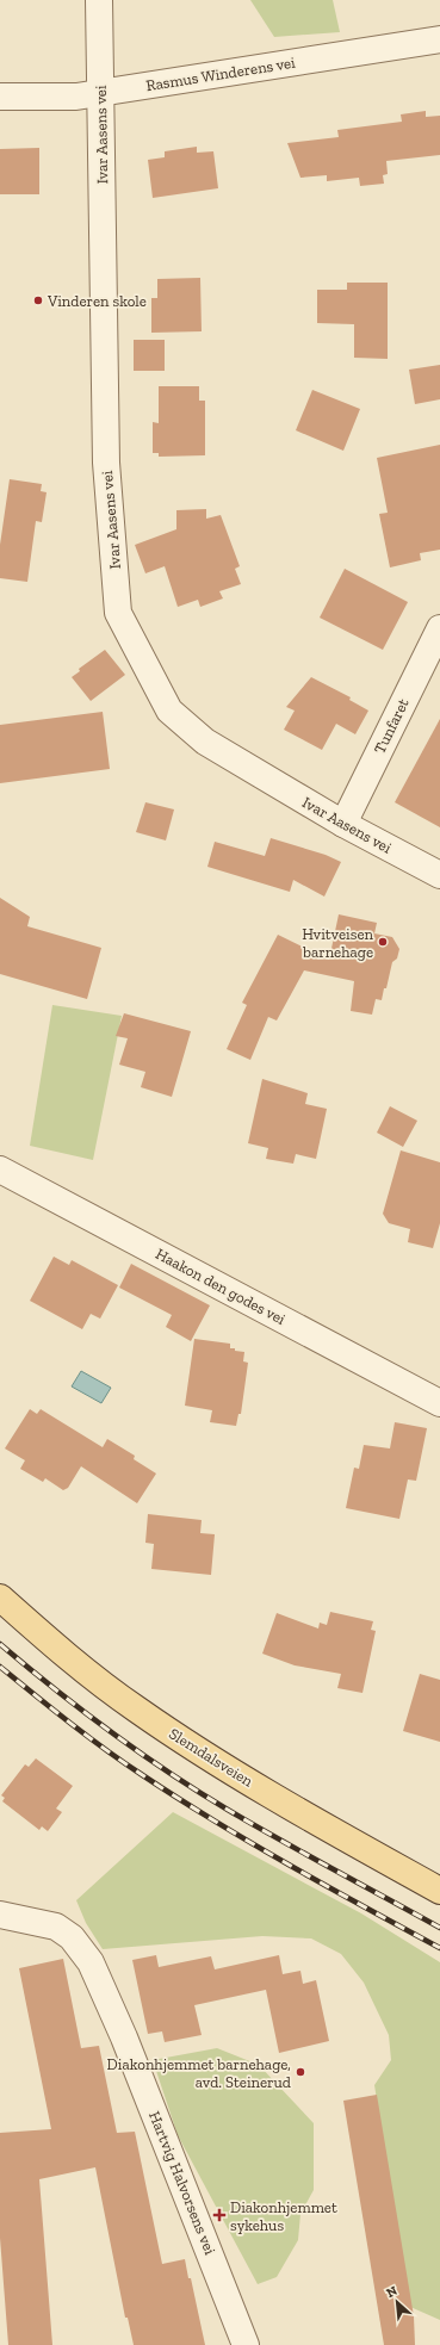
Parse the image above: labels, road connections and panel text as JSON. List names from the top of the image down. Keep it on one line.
{"streets":{"main road":["Slemdalsveien"],"street":["Rasmus Winderens vei","Ivar Aasens vei","Tunfaret","Haakon den godes vei","Hartvig Halvorsens vei"]},"crossings":[["Rasmus Winderens vei","Ivar Aasens vei"],["Ivar Aasens vei","Tunfaret"]],"places":{"other":["Vinderen skole","Hvitveisen barnehage","Diakonhjemmet barnehage, avd. Steinerud"],"health":["Diakonhjemmet sykehus"]},"north":"top left"}
